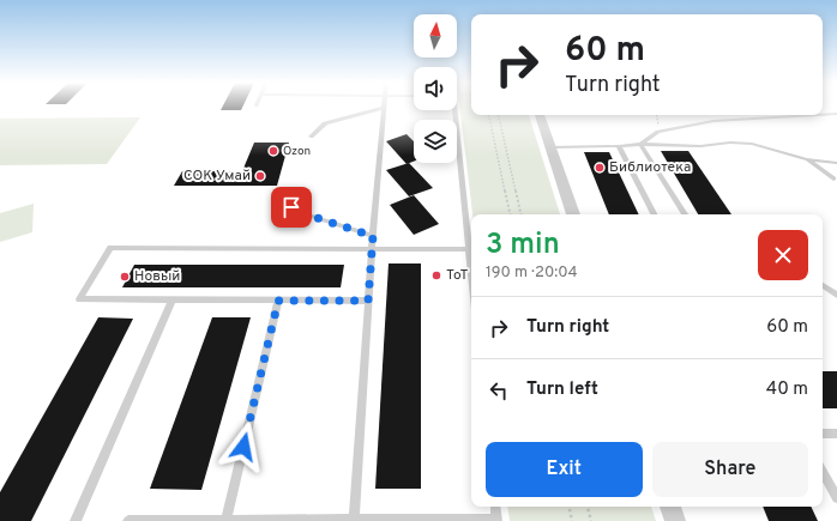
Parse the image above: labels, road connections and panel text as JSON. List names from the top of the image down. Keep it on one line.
{"places":["Ozon","Библиотека","СОК Умай","ТоТ","Новый"],"north":"top","page":{"turn":["60 m","Turn right"],"heading":["3 min","190 m · 20:04"],"list":[{"name":"Turn right","value":"60 m"},{"name":"Turn left","value":"40 m"}],"buttons":["Exit","Share"]}}
